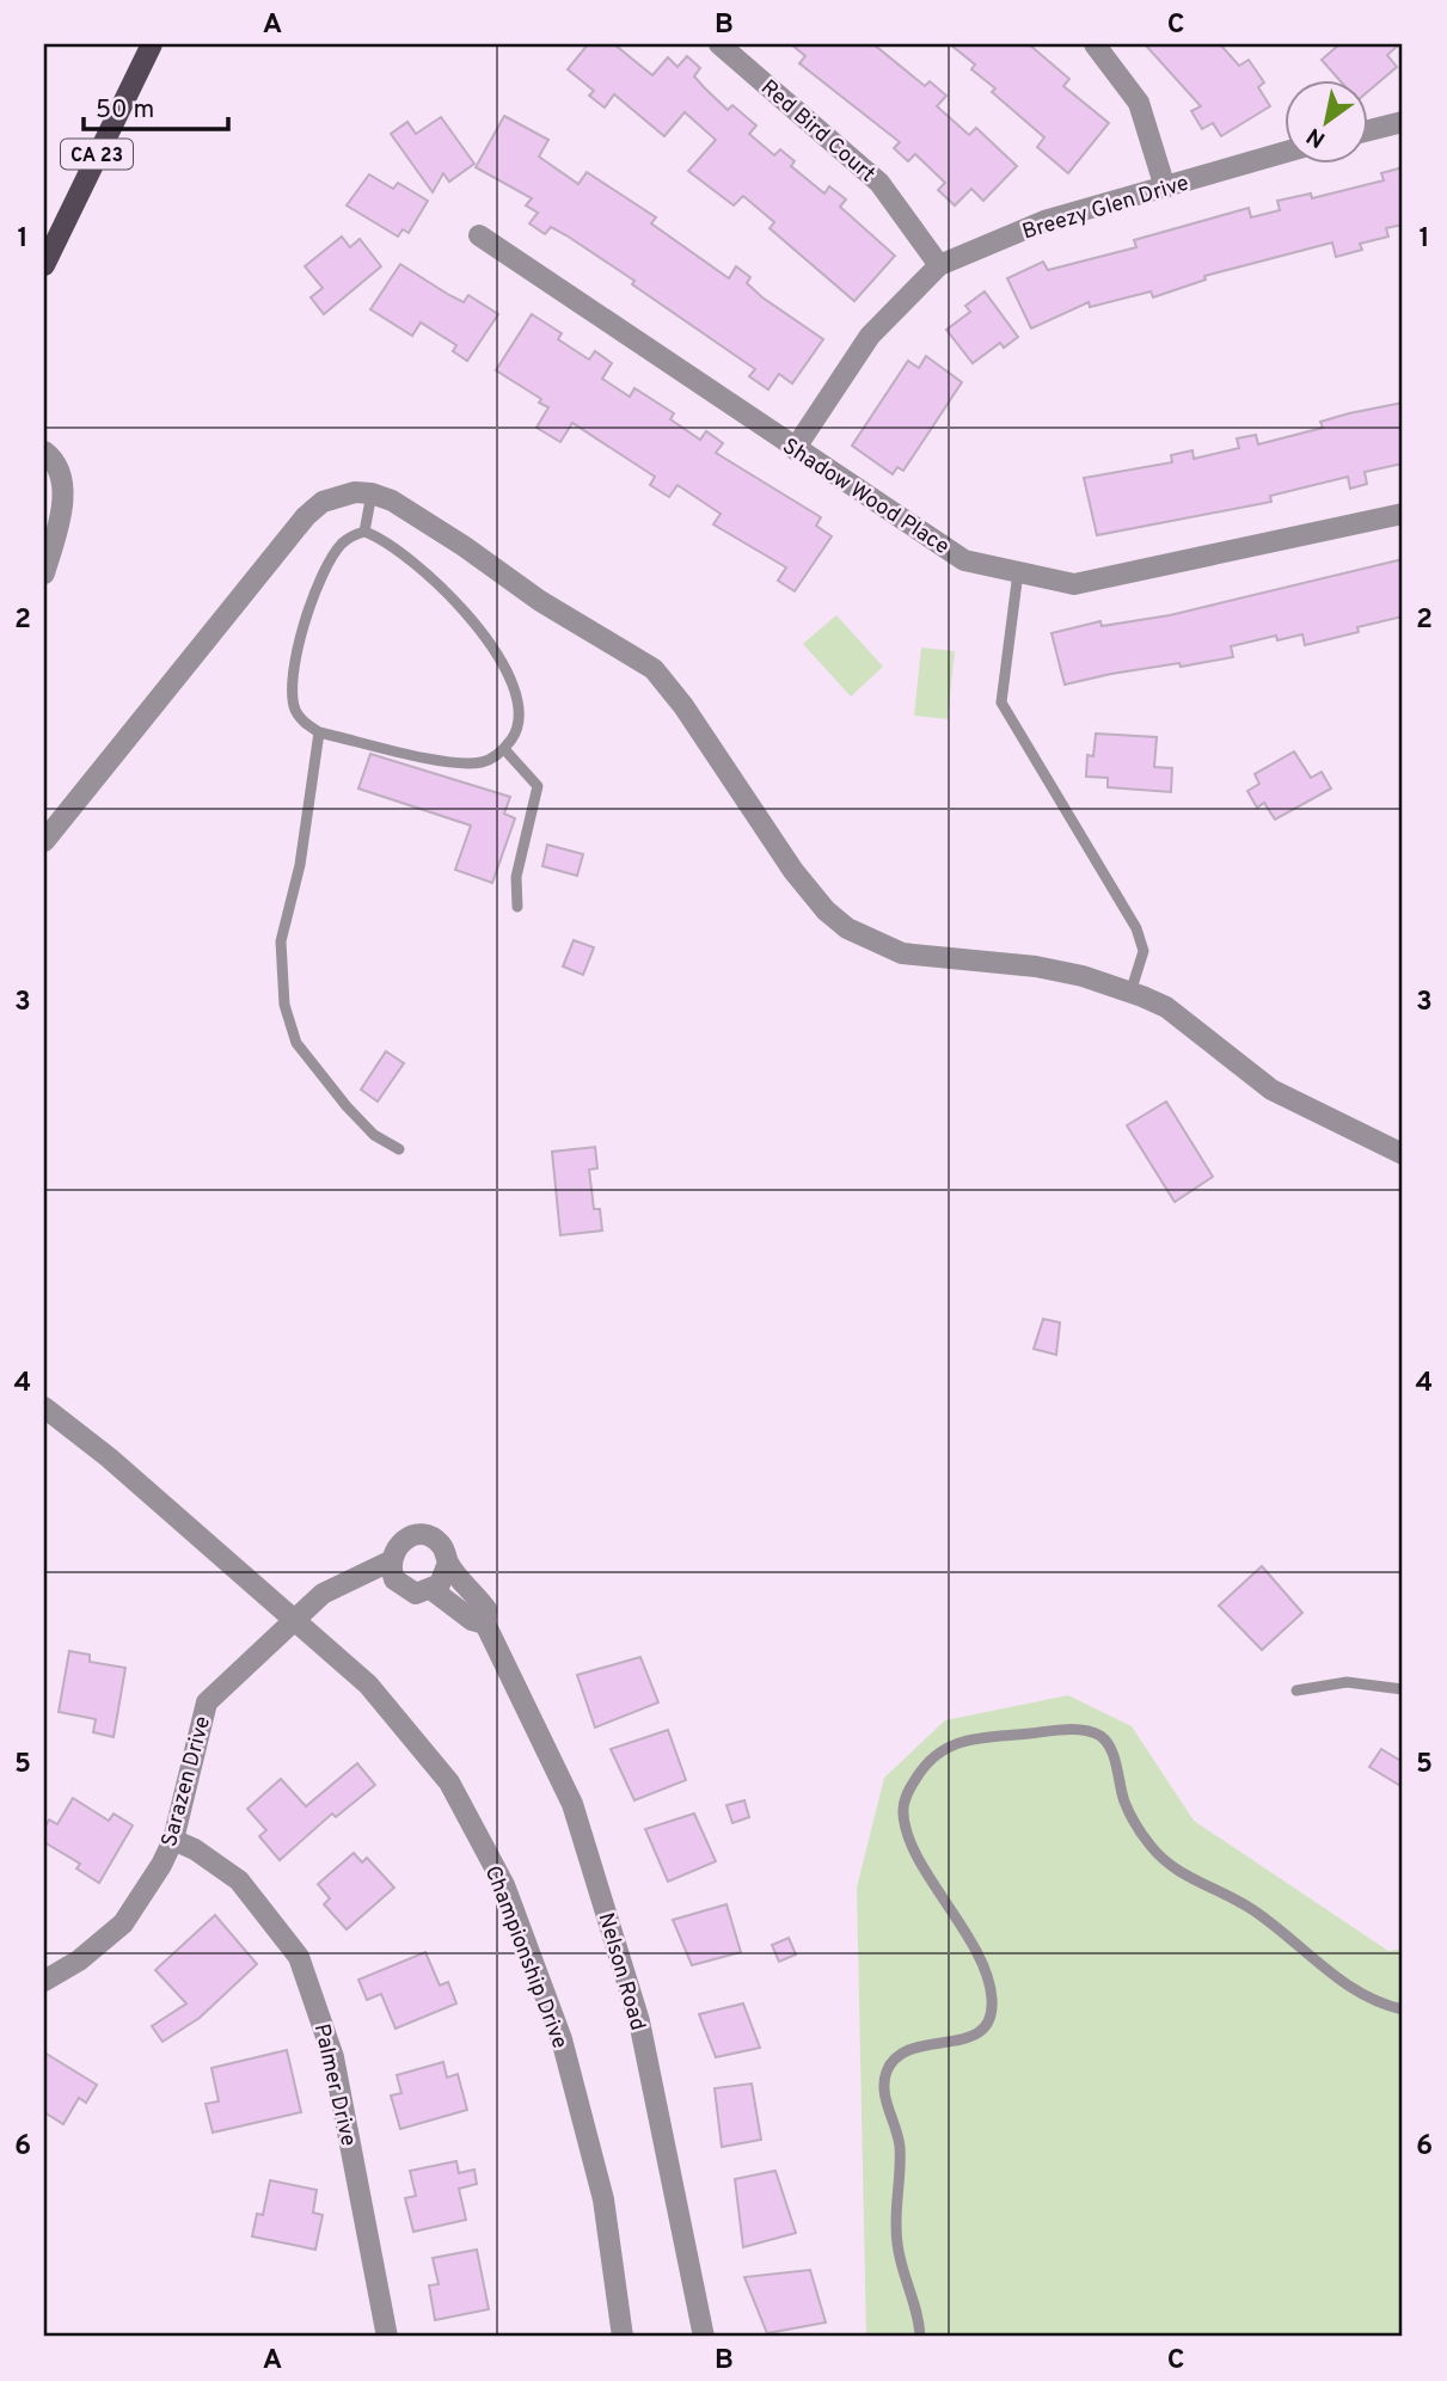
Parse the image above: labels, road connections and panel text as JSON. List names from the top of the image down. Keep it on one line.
{"streets":{"main road":["CA 23"],"street":["Red Bird Court","Breezy Glen Drive","Shadow Wood Place","Sarazen Drive","Championship Drive","Nelson Road","Palmer Drive"]},"crossings":[["Red Bird Court","Breezy Glen Drive"],["Breezy Glen Drive","Shadow Wood Place"],["Sarazen Drive","Championship Drive"],["Sarazen Drive","Nelson Road"],["Sarazen Drive","Palmer Drive"],["Championship Drive","Nelson Road"]],"scale_bar":"50 m","north":"bottom left","grid":{"columns":["A","B","C"],"rows":["1","2","3","4","5","6"]}}
